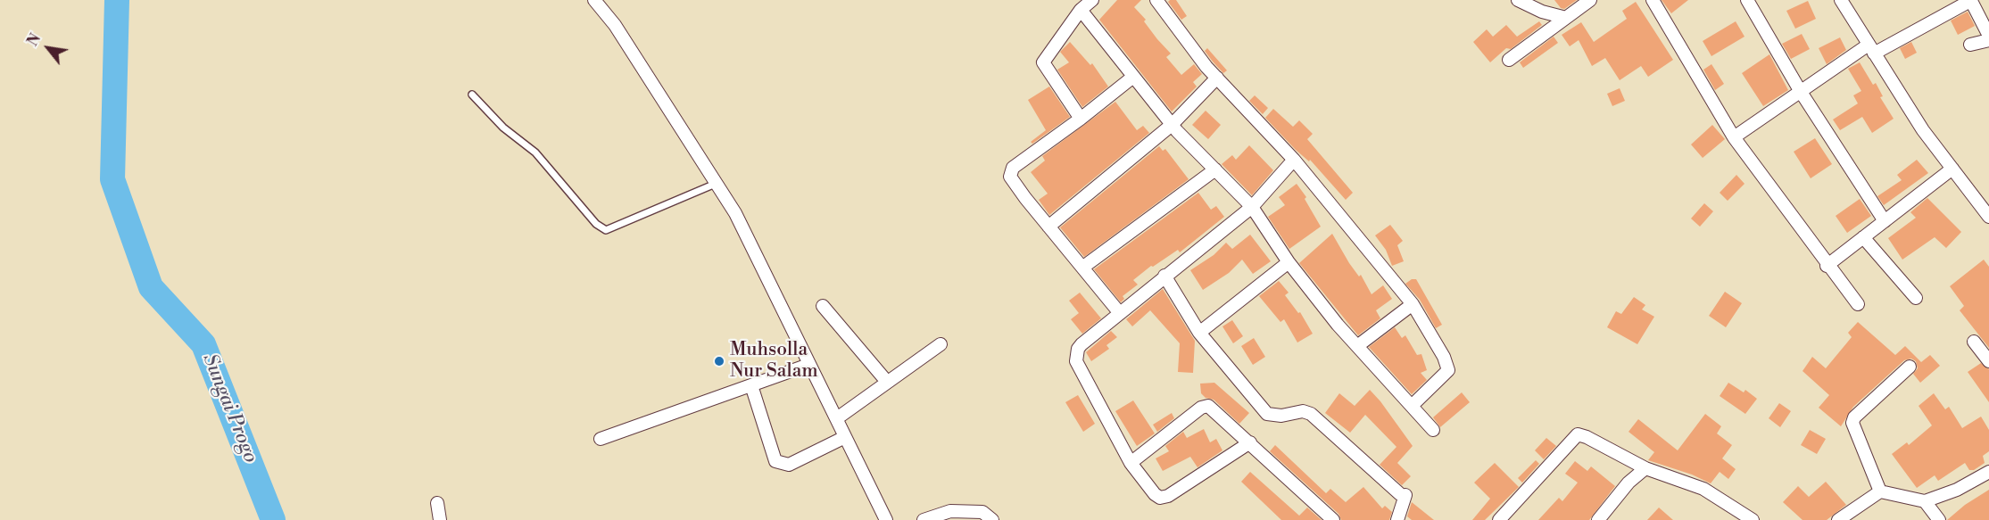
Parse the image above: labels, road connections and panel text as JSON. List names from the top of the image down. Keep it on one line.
{"water":["Sungai Progo"],"places":["Muhsolla Nur Salam"],"north":"top left"}
